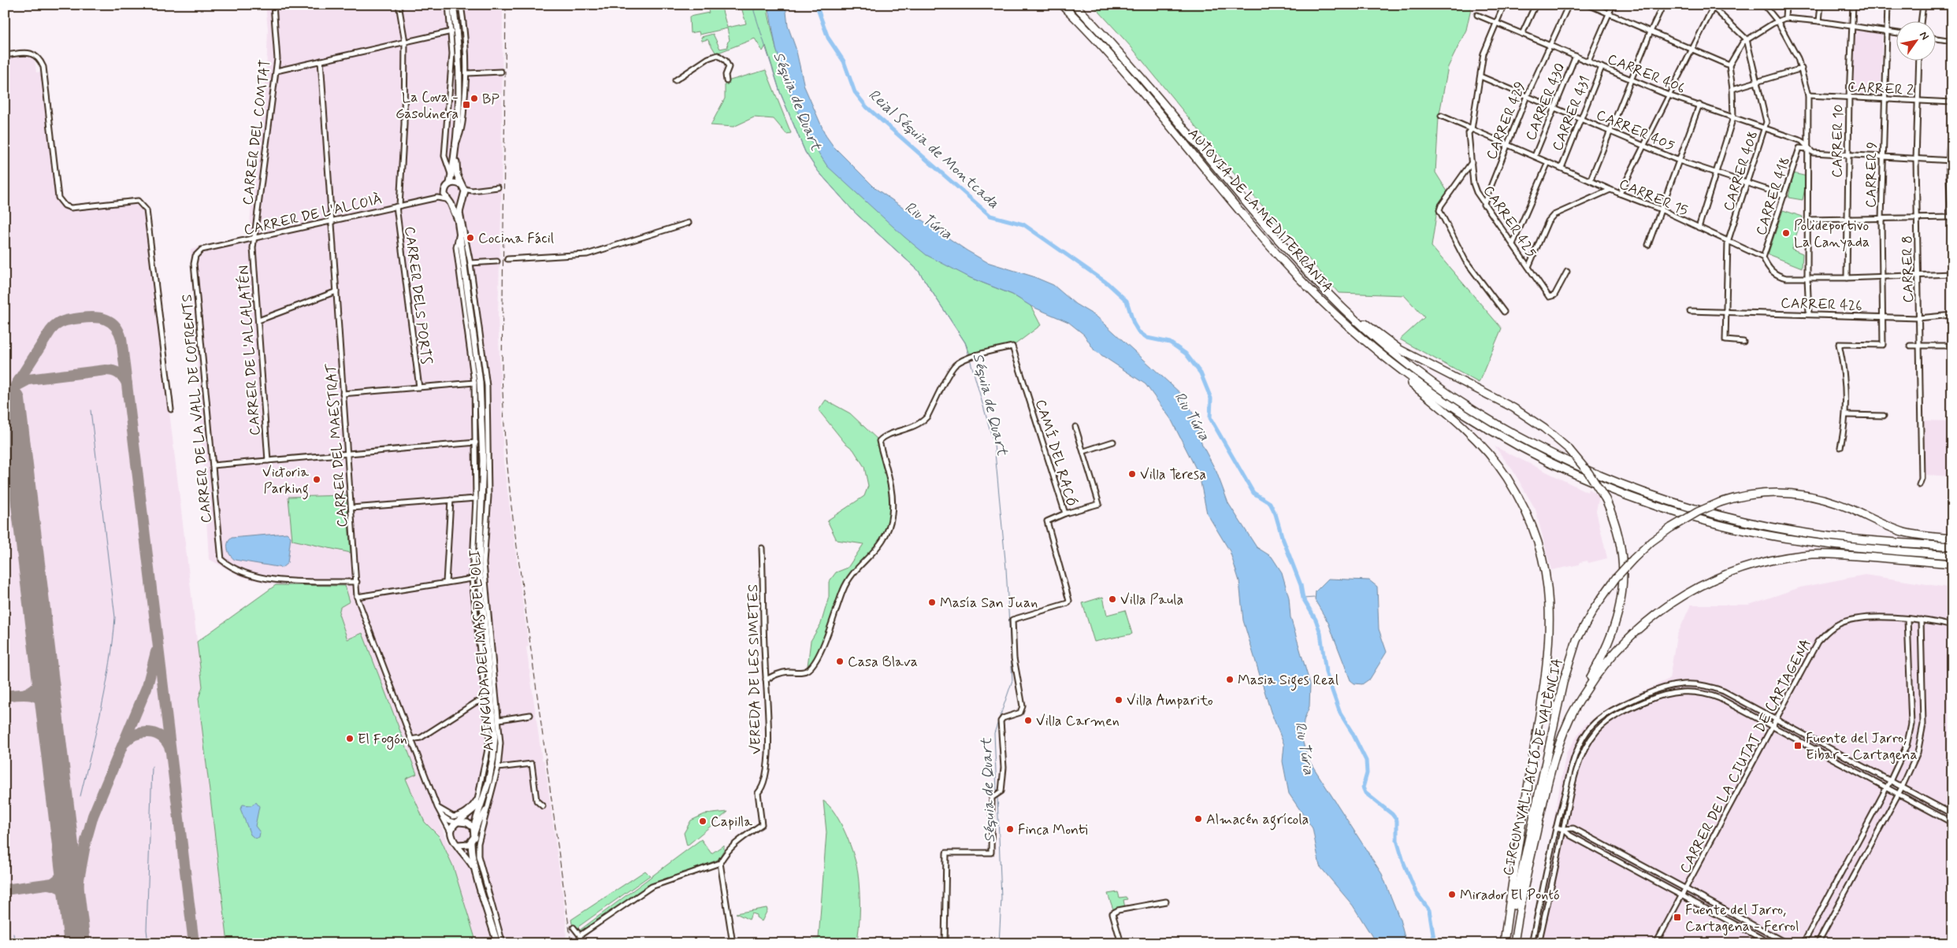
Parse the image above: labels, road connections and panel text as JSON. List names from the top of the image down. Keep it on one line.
{"streets":{"highway":["AUTOVIA DE LA MEDITERRÀNIA","CIRCUMVAL·LACIÓ DE VALÈNCIA"],"street":["CARRER 406","CARRER 2","CARRER 430","CARRER 431","CARRER 429","CARRER 405","CARRER DEL COMTAT","CARRER 10","CARRER 408","CARRER 9","CARRER 418","CARRER 15","CARRER DE L'ALCOIÀ","CARRER 425","CARRER 8","CARRER DELS PORTS","CARRER 426","CARRER DE L'ALCALATÉN","CARRER DE LA VALL DE COFRENTS","CARRER DEL MAESTRAT","CAMÍ DEL RACÓ","AVINGUDA DEL MAS DE L'OLI","VEREDA DE LES SIMETES","CARRER DE LA CIUTAT DE CARTAGENA"]},"crossings":[["CARRER 406","CARRER 430"],["CARRER 406","CARRER 431"],["CARRER 406","CARRER 429"],["CARRER 406","CARRER 408"],["CARRER 406","CARRER 418"],["CARRER 2","CARRER 10"],["CARRER 2","CARRER 9"],["CARRER 2","CARRER 8"],["CARRER 430","CARRER 405"],["CARRER 430","CARRER 15"],["CARRER 431","CARRER 405"],["CARRER 431","CARRER 15"],["CARRER 429","CARRER 405"],["CARRER 429","CARRER 15"],["CARRER 429","CARRER 425"],["CARRER 405","CARRER 408"],["CARRER 405","CARRER 418"],["CARRER DEL COMTAT","CARRER DE L'ALCOIÀ"],["CARRER DEL COMTAT","CARRER DE L'ALCALATÉN"],["CARRER 408","CARRER 15"],["CARRER 408","CARRER 426"],["CARRER 9","CARRER 426"],["CARRER 418","CARRER 15"],["CARRER 15","CARRER 425"],["CARRER DE L'ALCOIÀ","CARRER DELS PORTS"],["CARRER DE L'ALCOIÀ","CARRER DE L'ALCALATÉN"],["CARRER DE L'ALCOIÀ","CARRER DE LA VALL DE COFRENTS"],["CARRER DE L'ALCOIÀ","CARRER DEL MAESTRAT"],["CARRER 8","CARRER 426"],["CARRER DE LA VALL DE COFRENTS","CARRER DEL MAESTRAT"],["CAMÍ DEL RACÓ","VEREDA DE LES SIMETES"]],"water":["Séquia de Quart","Reial Séquia de Montcada","Riu Túria"],"places":{"other":["BP","Polideportivo La Canyada","Cocina Fácil","Villa Teresa","Victoria Parking","Villa Paula","Masía San Juan","Casa Blava","Masia Siges Real","Villa Amparito","Villa Carmen","El Fogón","Almacén agrícola","Capilla","Finca Monti","Mirador El Pontó"],"transit":["La Cova - Gasolinera","Fuente del Jarro, Eibar - Cartagena","Fuente del Jarro, Cartagena - Ferrol"]},"north":"top right"}
